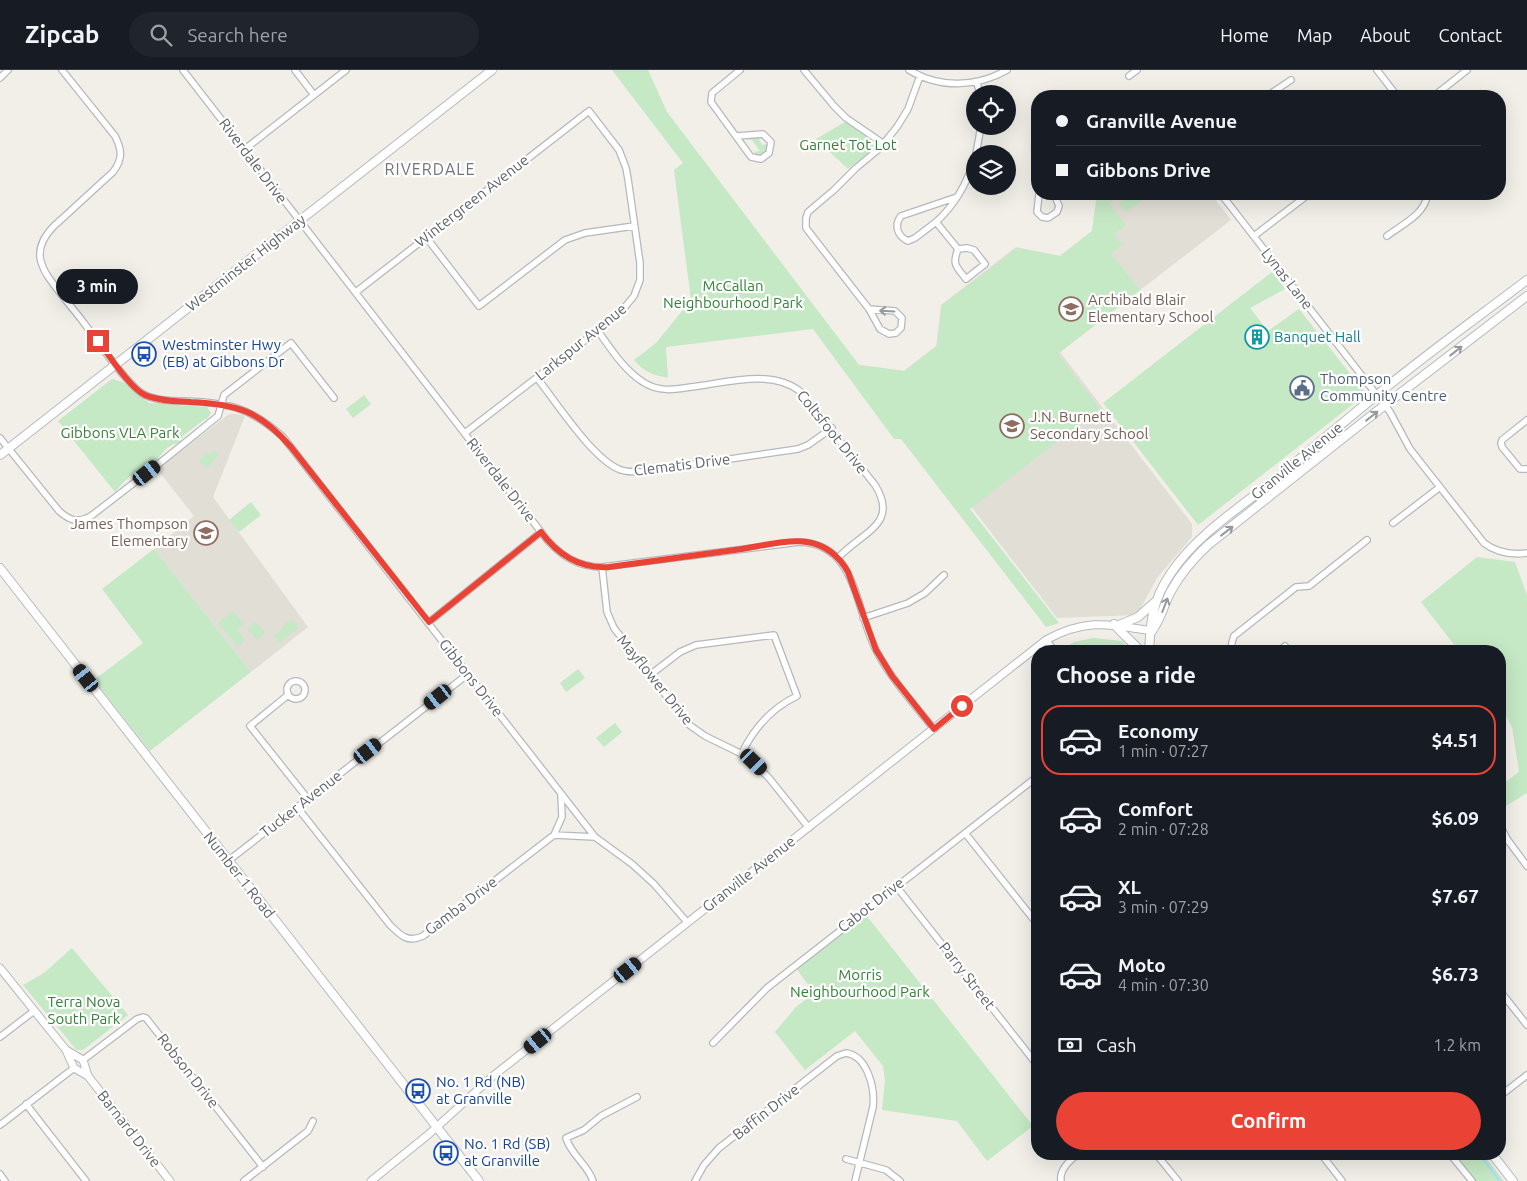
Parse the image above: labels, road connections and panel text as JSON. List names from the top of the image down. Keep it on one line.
{"streets":{"main road":["Westminster Highway","Granville Avenue","Number 1 Road"],"street":["Riverdale Drive","Wintergreen Avenue","Lynas Lane","Larkspur Avenue","Coltsfoot Drive","Clematis Drive","Gibbons Drive","Mayflower Drive","Tucker Avenue","Cabot Drive","Gamba Drive","Parry Street","Robson Drive","Baffin Drive","Barnard Drive"]},"crossings":[["Riverdale Drive","Wintergreen Avenue"],["Riverdale Drive","Westminster Highway"],["Riverdale Drive","Larkspur Avenue"],["Riverdale Drive","Coltsfoot Drive"],["Riverdale Drive","Granville Avenue"],["Riverdale Drive","Mayflower Drive"],["Wintergreen Avenue","Larkspur Avenue"],["Westminster Highway","Gibbons Drive"],["Lynas Lane","Granville Avenue"],["Larkspur Avenue","Coltsfoot Drive"],["Larkspur Avenue","Clematis Drive"],["Coltsfoot Drive","Clematis Drive"],["Granville Avenue","Gibbons Drive"],["Granville Avenue","Mayflower Drive"],["Granville Avenue","Number 1 Road"],["Gibbons Drive","Tucker Avenue"],["Tucker Avenue","Number 1 Road"],["Tucker Avenue","Gamba Drive"],["Cabot Drive","Parry Street"],["Robson Drive","Barnard Drive"]],"districts":["RIVERDALE"],"parks":["Garnet Tot Lot","McCallan Neighbourhood Park","Gibbons VLA Park","Morris Neighbourhood Park","Terra Nova South Park"],"places":{"school or university":["Archibald Blair Elementary School","J.N. Burnett Secondary School","James Thompson Elementary"],"building":["Banquet Hall"],"bus stop":["Westminster Hwy (EB) at Gibbons Dr","No. 1 Rd (NB) at Granville","No. 1 Rd (SB) at Granville"],"public building":["Thompson Community Centre"]},"page":{"header":"Zipcab","search":"Search here","nav":["Home","Map","About","Contact"],"banner":["Granville Avenue","Gibbons Drive"],"bubble":"3 min","heading":"Choose a ride","list":[{"name":"Economy","note":"1 min · 07:27","value":"$4.51"},{"name":"Comfort","note":"2 min · 07:28","value":"$6.09"},{"name":"XL","note":"3 min · 07:29","value":"$7.67"},{"name":"Moto","note":"4 min · 07:30","value":"$6.73"}],"pay":["Cash","1.2 km"],"buttons":"Confirm"}}
